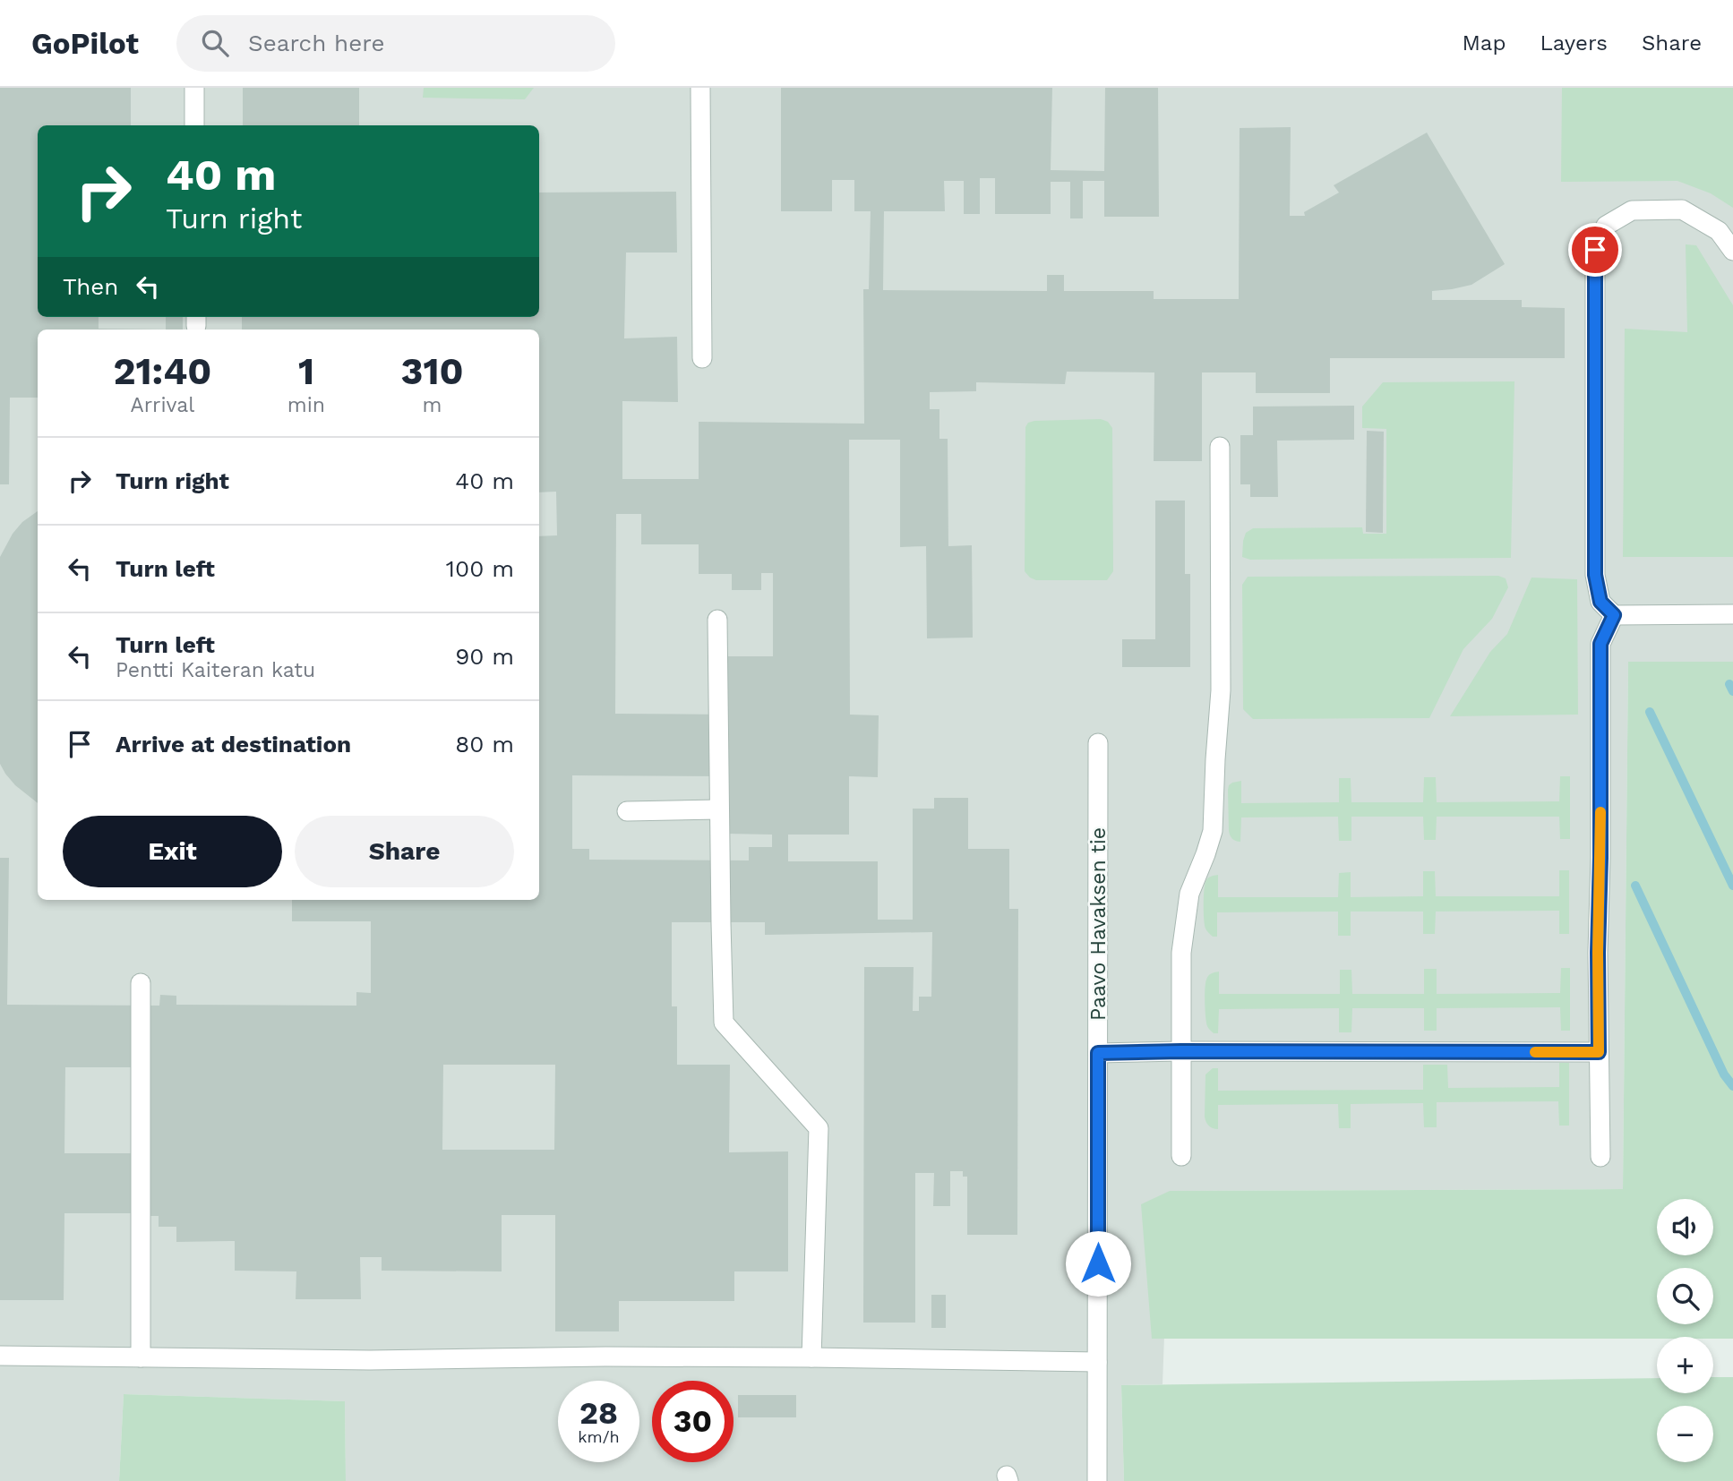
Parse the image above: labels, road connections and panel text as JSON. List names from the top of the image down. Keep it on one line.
{"streets":{"street":["Paavo Havaksen tie"]},"page":{"header":"GoPilot","search":"Search here","nav":["Map","Layers","Share"],"turn":["40 m","Turn right"],"then":"Then","eta":["21:40","Arrival","1","min","310","m"],"list":[{"name":"Turn right","value":"40 m"},{"name":"Turn left","value":"100 m"},{"name":"Turn left","note":"Pentti Kaiteran katu","value":"90 m"},{"name":"Arrive at destination","value":"80 m"}],"buttons":["Exit","Share"],"map_buttons":["+","−"],"speed":"28 km/h","limit":"30"}}
